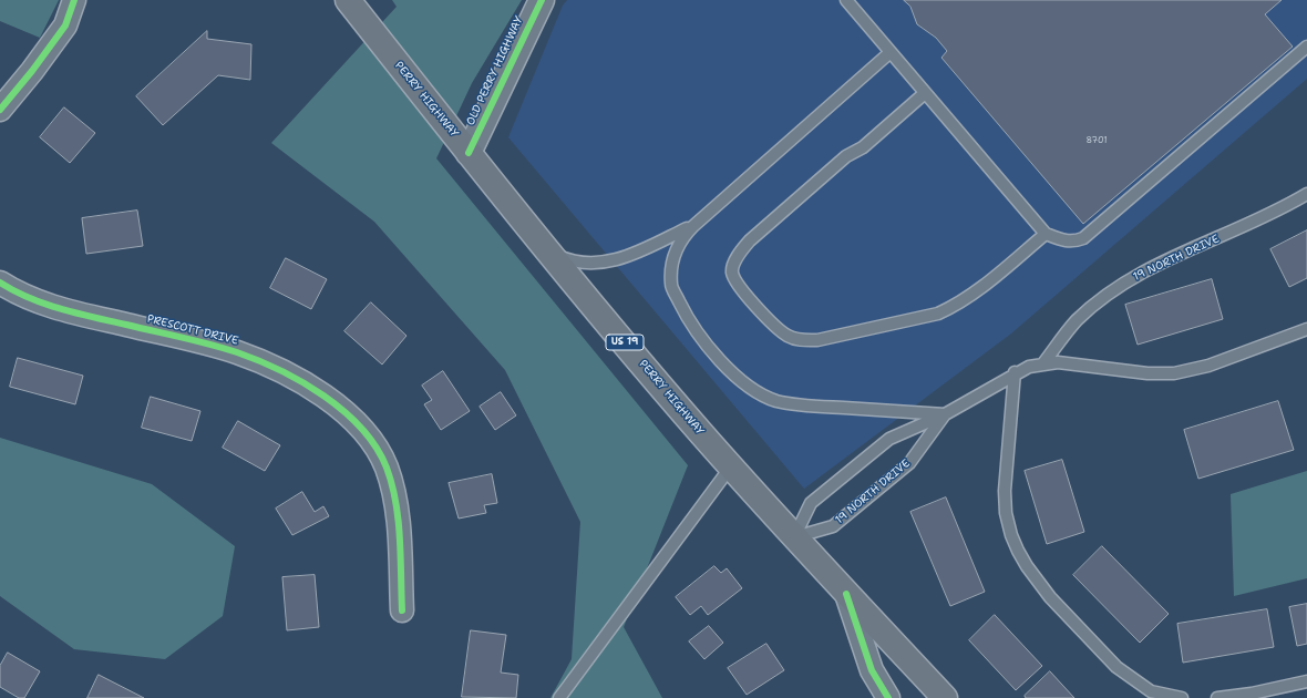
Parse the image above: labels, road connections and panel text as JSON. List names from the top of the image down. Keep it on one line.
{"streets":{"main road":["PERRY HIGHWAY","US 19"],"street":["OLD PERRY HIGHWAY","PRESCOTT DRIVE"],"lane":["19 NORTH DRIVE"]},"crossings":[["OLD PERRY HIGHWAY","PERRY HIGHWAY"],["PERRY HIGHWAY","19 NORTH DRIVE"]],"house_numbers":["8701"]}
